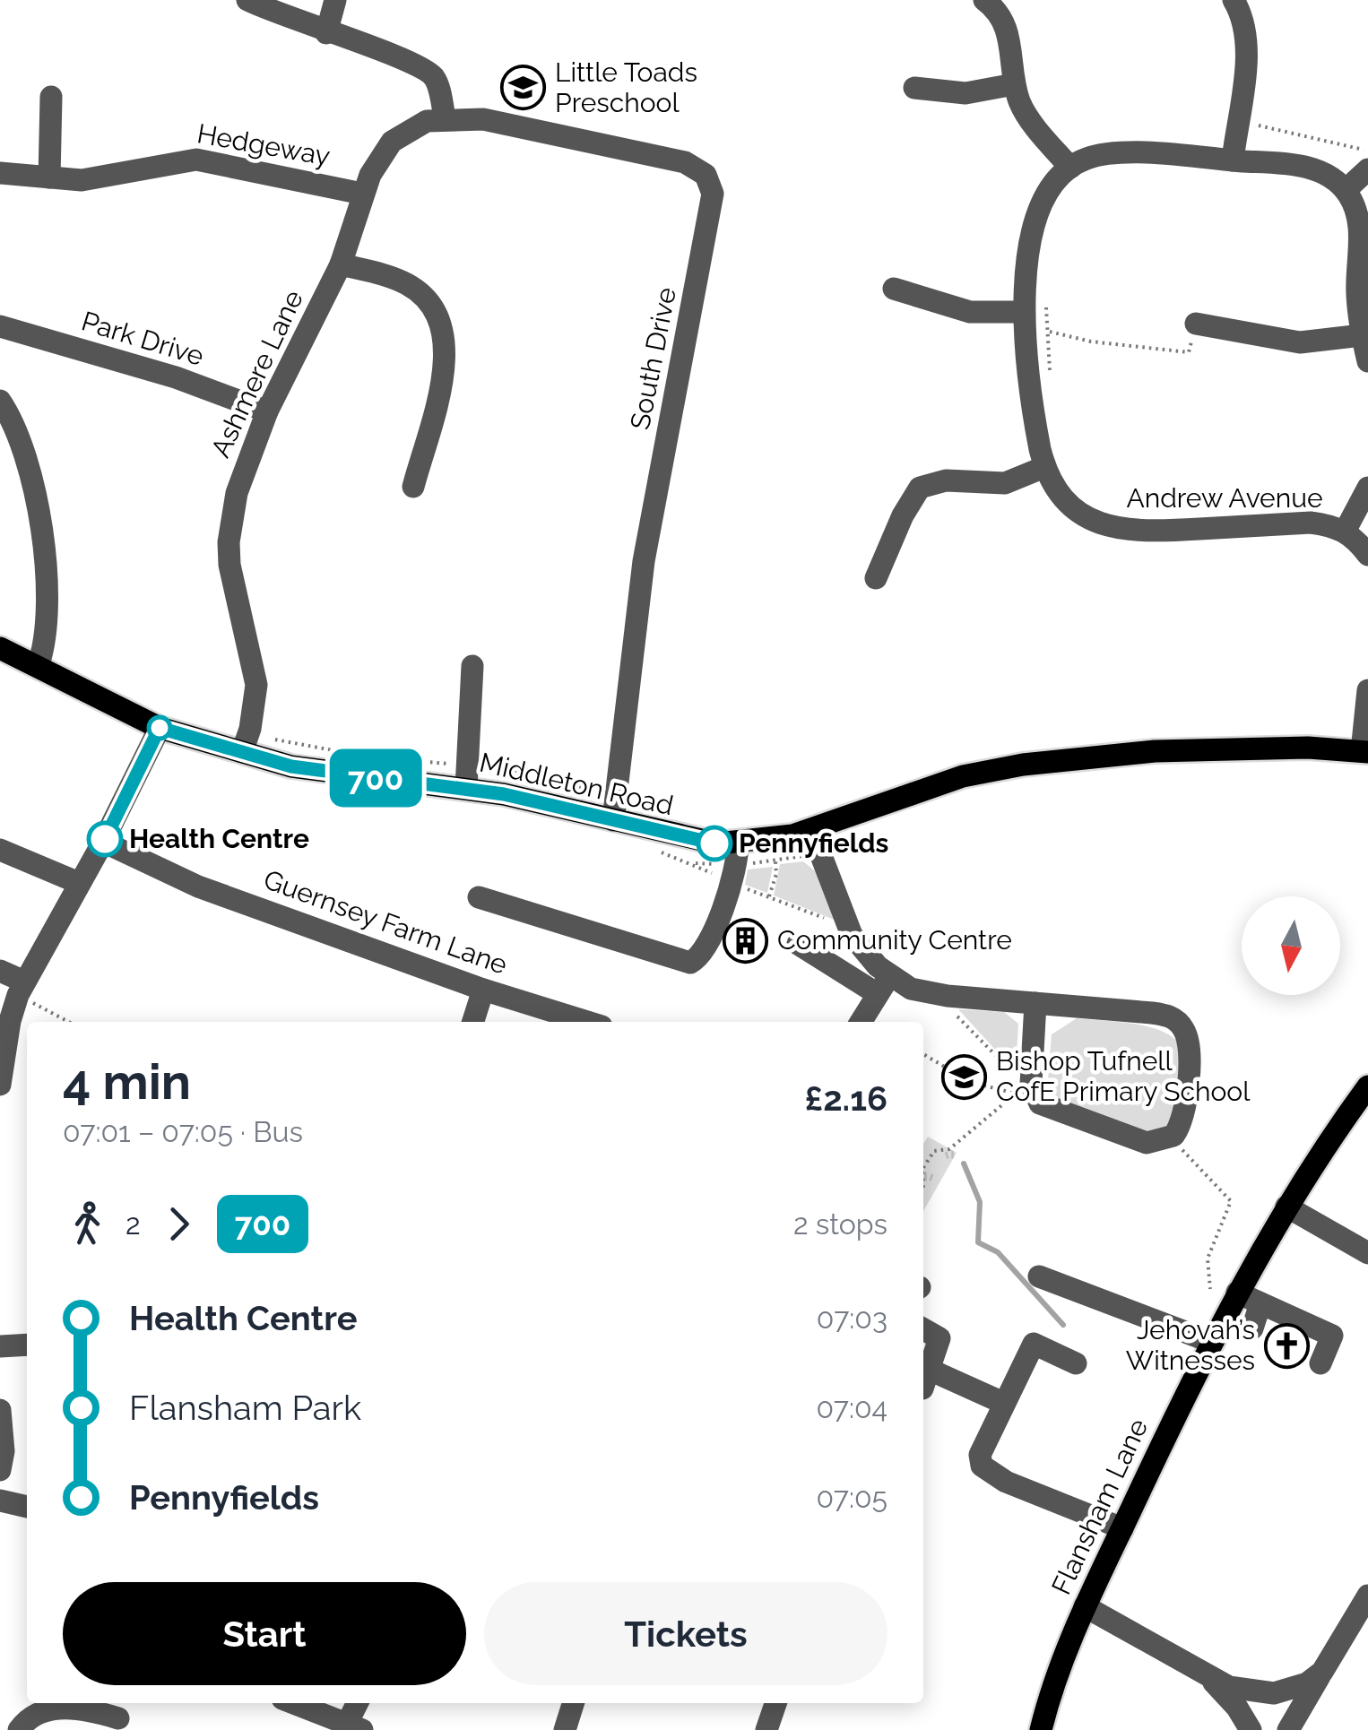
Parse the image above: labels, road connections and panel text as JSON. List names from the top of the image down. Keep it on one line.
{"streets":{"main road":["Middleton Road","Flansham Lane"],"street":["Hedgeway","Park Drive","South Drive","Ashmere Lane","Andrew Avenue","Guernsey Farm Lane"]},"crossings":[["Hedgeway","Ashmere Lane"],["Park Drive","Ashmere Lane"],["South Drive","Ashmere Lane"],["South Drive","Middleton Road"],["Ashmere Lane","Middleton Road"]],"places":{"school or university":["Little Toads Preschool","Bishop Tufnell CofE Primary School"],"other":["Health Centre","Pennyfields"],"building":["Community Centre"],"church":["Jehovah’s Witnesses"]},"lines":["bus line 700"],"north":"bottom","page":{"on_map":"700","heading":["4 min","07:01 – 07:05 · Bus","£2.16"],"legs":["2","700","2 stops"],"list":[{"name":"Health Centre","value":"07:03"},{"name":"Flansham Park","value":"07:04"},{"name":"Pennyfields","value":"07:05"}],"buttons":["Start","Tickets"]}}
